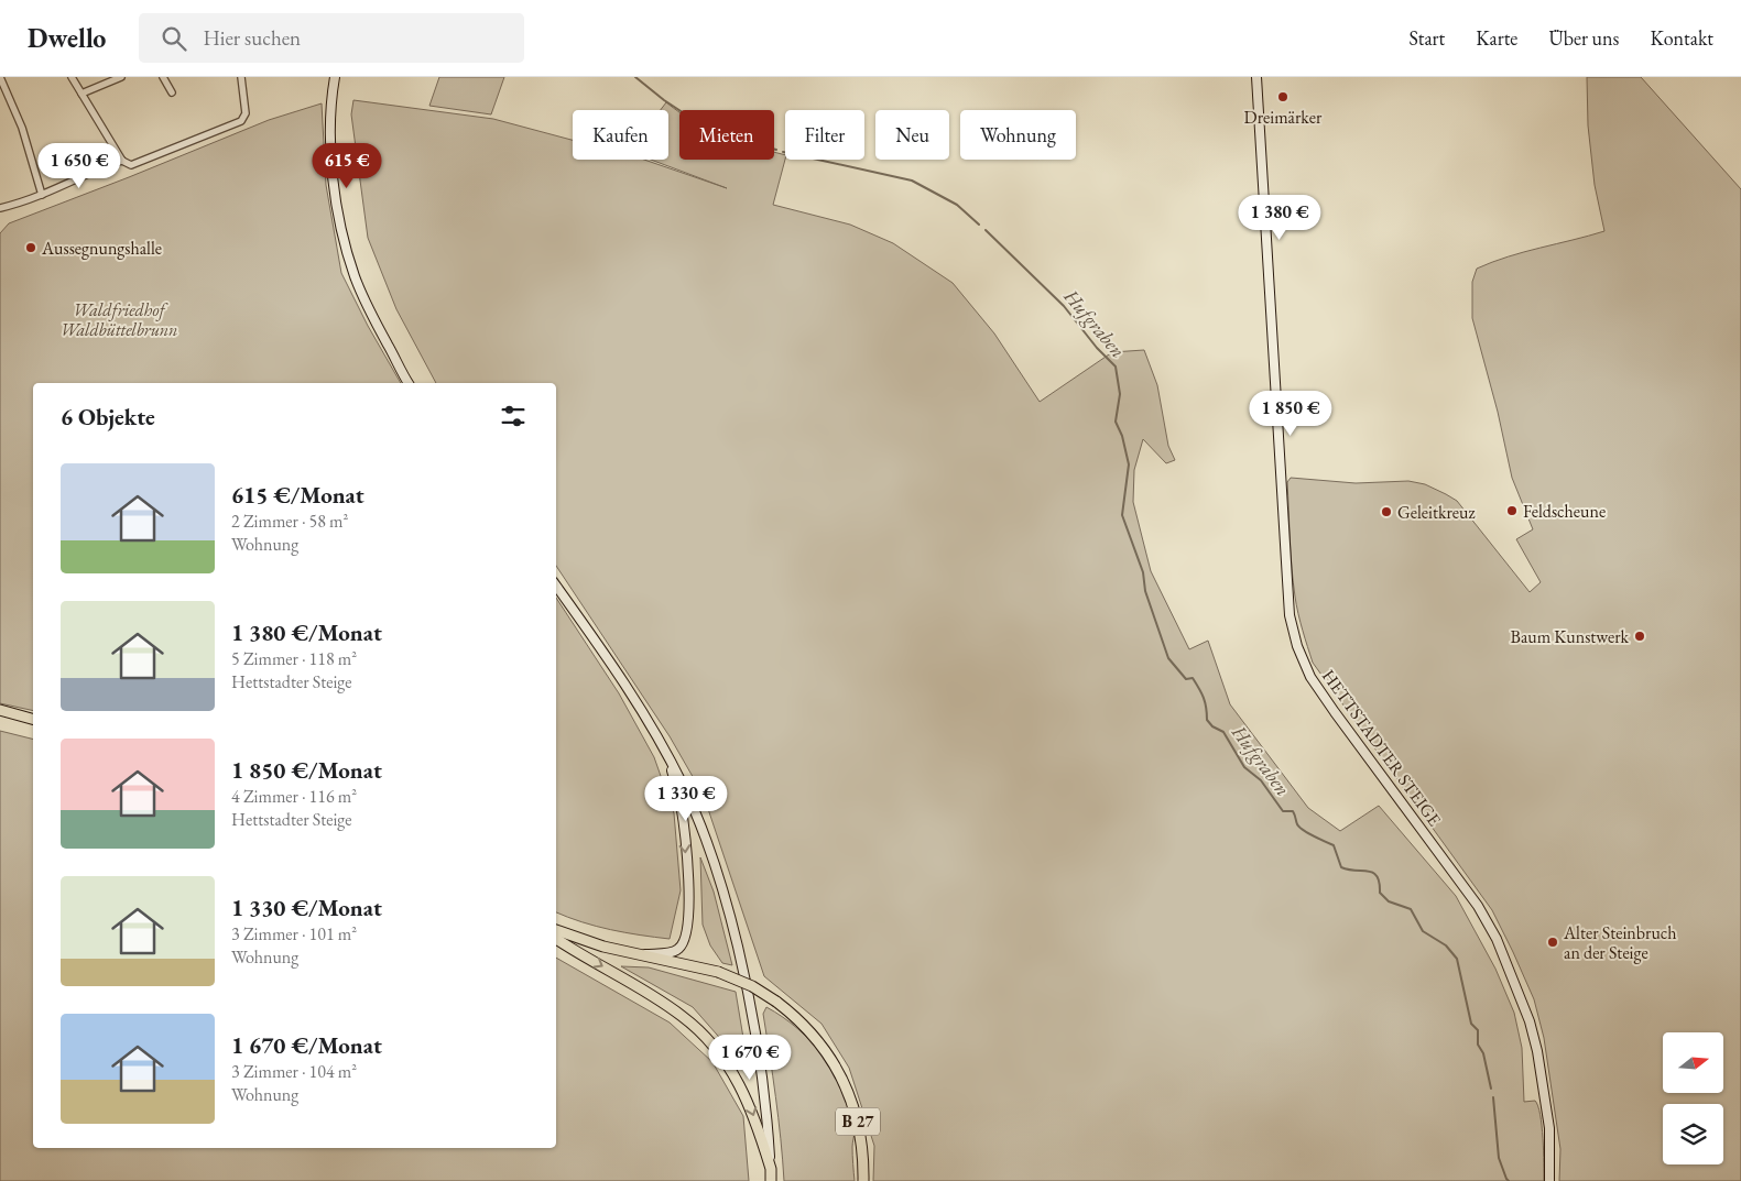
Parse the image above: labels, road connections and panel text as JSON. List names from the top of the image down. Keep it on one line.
{"streets":{"main road":["HETTSTADTER STEIGE","B 27"]},"water":["Hufgraben"],"parks":["Waldfriedhof Waldbüttelbrunn"],"places":["Dreimärker","Aussegnungshalle","Feldscheune","Geleitkreuz","Baum Kunstwerk","Alter Steinbruch an der Steige"],"north":"right","page":{"header":"Dwello","search":"Hier suchen","nav":["Start","Karte","Über uns","Kontakt"],"chip":["Kaufen","Mieten","Filter","Neu","Wohnung"],"price":["1 650 €","615 €","1 380 €","1 850 €","1 330 €","1 670 €"],"heading":"6 Objekte","list":[{"name":"615 €/Monat","note":"2 Zimmer · 58 m² · Wohnung"},{"name":"1 380 €/Monat","note":"5 Zimmer · 118 m² · Hettstadter Steige"},{"name":"1 850 €/Monat","note":"4 Zimmer · 116 m² · Hettstadter Steige"},{"name":"1 330 €/Monat","note":"3 Zimmer · 101 m² · Wohnung"},{"name":"1 670 €/Monat","note":"3 Zimmer · 104 m² · Wohnung"}]}}
